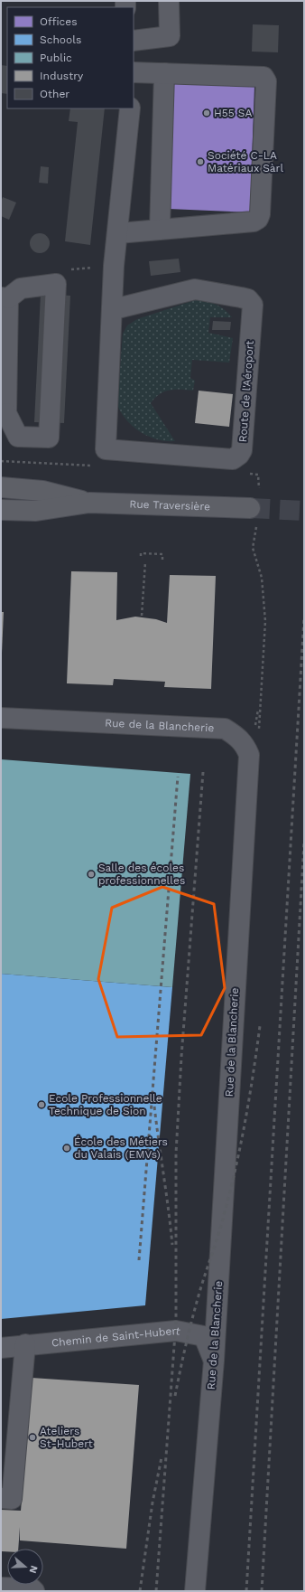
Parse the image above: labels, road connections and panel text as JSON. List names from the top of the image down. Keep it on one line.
{"streets":{"main road":["Rue Traversière"],"street":["Route de l'Aéroport","Rue de la Blancherie","Chemin de Saint-Hubert"]},"crossings":[["Rue de la Blancherie","Chemin de Saint-Hubert"]],"places":["H55 SA","Société C-LA Matériaux Sàrl","Salle des écoles professionnelles","Ecole Professionnelle Technique de Sion","École des Métiers du Valais (EMVs)","Ateliers St-Hubert"],"legend":["Offices","Schools","Public","Industry","Other"],"north":"right"}
